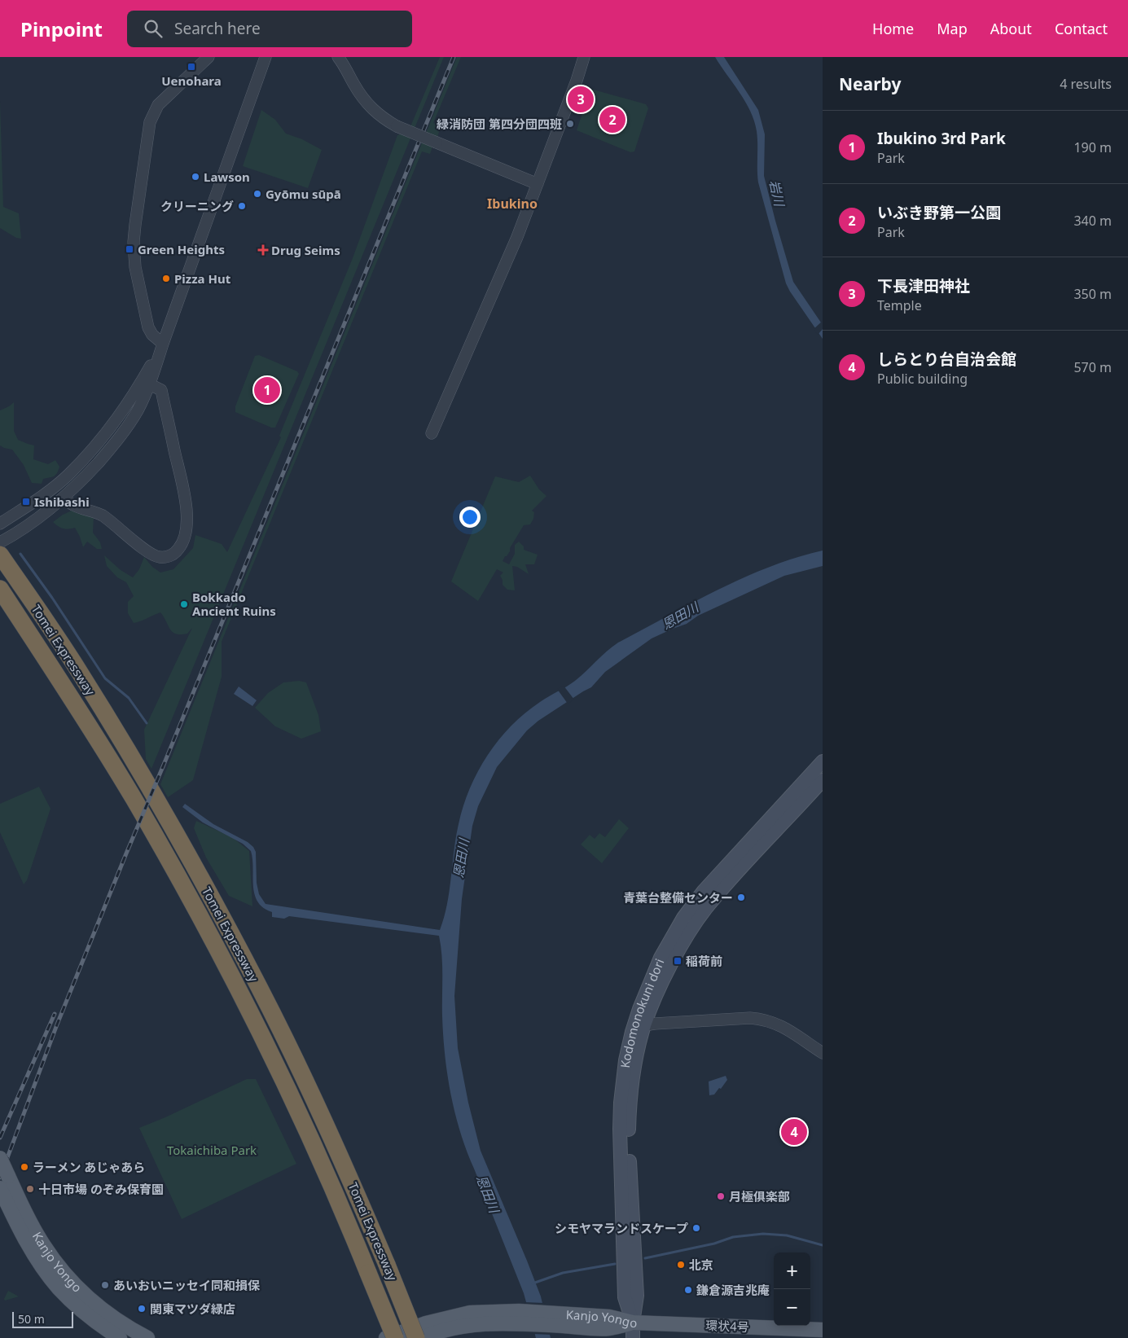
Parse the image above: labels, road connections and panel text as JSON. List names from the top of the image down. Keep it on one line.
{"streets":{"highway":["Tomei Expressway"],"main road":["Kodomonokuni dori","Kanjo Yongo","環状4号"]},"crossings":[["Kodomonokuni dori","Kanjo Yongo"],["Kodomonokuni dori","環状4号"],["Kanjo Yongo","環状4号"]],"districts":["Ibukino"],"water":["岩川","恩田川"],"parks":["Tokaichiba Park"],"places":{"transit":["Uenohara","Green Heights","Ishibashi","稲荷前"],"other":["緑消防団 第四分団四班","Lawson","Gyōmu sūpā","クリーニング","Pizza Hut","Bokkado Ancient Ruins","青葉台整備センター","ラーメン あじゃあら","十日市場 のぞみ保育園","月極俱楽部","シモヤマランドスケープ","北京","あいおいニッセイ同和損保","鎌倉源吉兆庵","関東マツダ緑店"],"health":["Drug Seims"]},"scale_bar":"50 m","page":{"header":"Pinpoint","search":"Search here","nav":["Home","Map","About","Contact"],"heading":["Nearby","4 results"],"pins":["3","2","1","4"],"list":[{"mark":"1","name":"Ibukino 3rd Park","note":"Park","value":"190 m"},{"mark":"2","name":"いぶき野第一公園","note":"Park","value":"340 m"},{"mark":"3","name":"下長津田神社","note":"Temple","value":"350 m"},{"mark":"4","name":"しらとり台自治会館","note":"Public building","value":"570 m"}],"map_buttons":["+","−"],"scale":"50 m"}}
